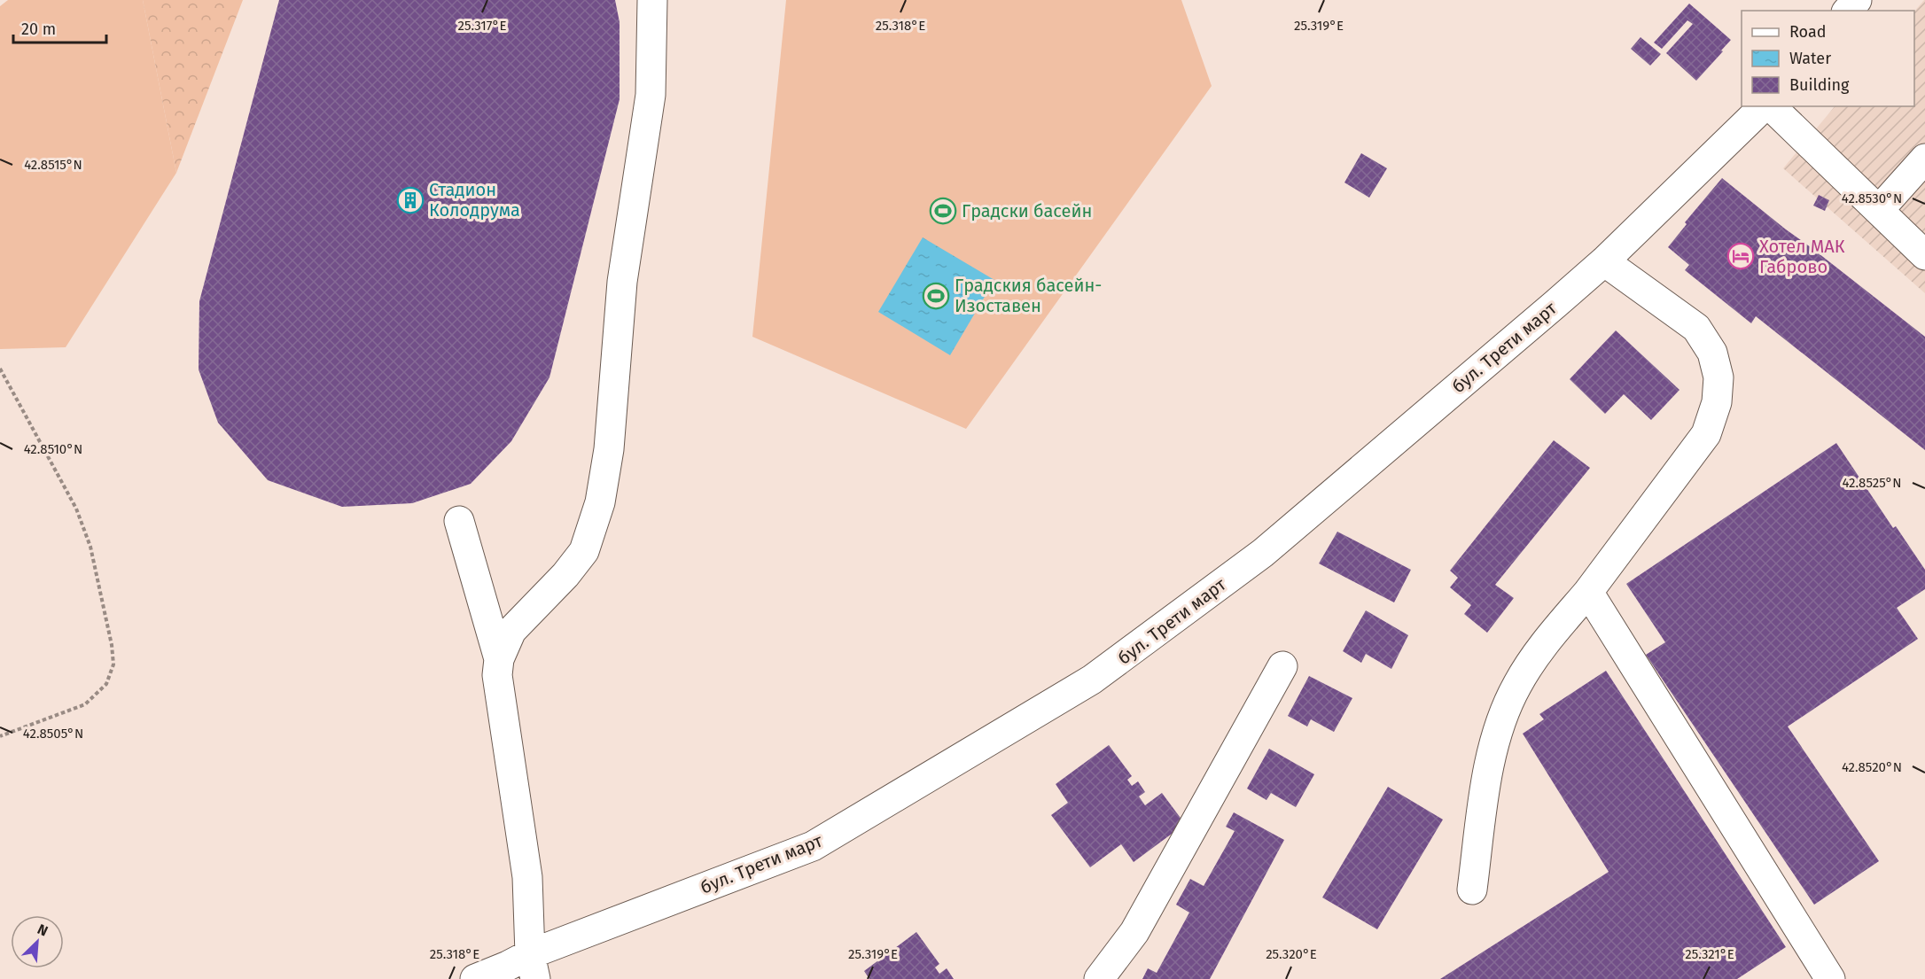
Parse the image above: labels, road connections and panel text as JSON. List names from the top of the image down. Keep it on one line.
{"streets":{"street":["бул. Трети март"]},"places":{"building":["Стадион Колодрума"],"sports":["Градски басейн","Градския басейн- Изоставен"],"hotel":["Хотел МАК Габрово"]},"legend":["Road","Water","Building"],"scale_bar":"20 m","north":"top right","coordinates":["25.317°E","25.318°E","25.319°E","42.8515°N","42.8530°N","42.8510°N","42.8525°N","42.8505°N","42.8520°N","25.320°E","25.321°E"]}
